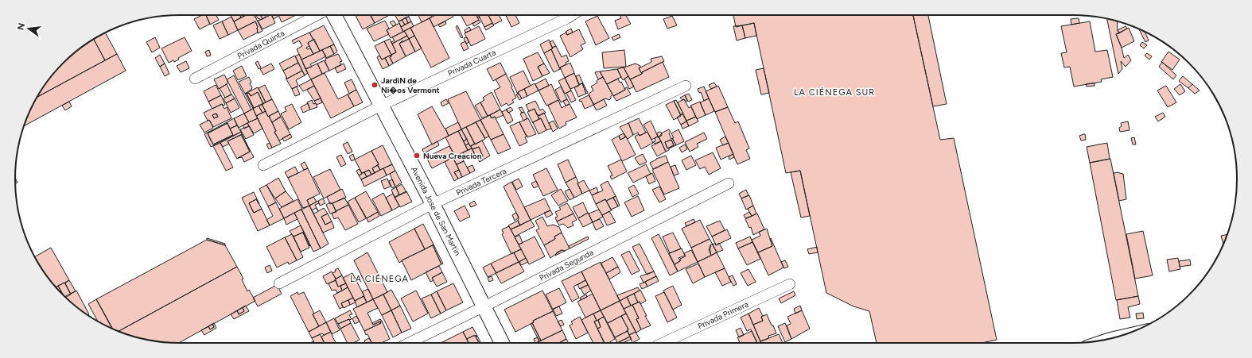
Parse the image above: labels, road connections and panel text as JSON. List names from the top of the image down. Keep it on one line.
{"streets":{"main road":["Avenida Jose de San Martin"],"street":["Privada Quinta","Privada Cuarta","Privada Tercera","Privada Segunda","Privada Primera"]},"crossings":[["Privada Cuarta","Avenida Jose de San Martin"],["Privada Tercera","Avenida Jose de San Martin"],["Avenida Jose de San Martin","Privada Segunda"]],"districts":["LA CIÉNEGA SUR","LA CIÉNEGA"],"places":["JardiN de Ni�os Vermont","Nueva Creacion"],"north":"left"}
